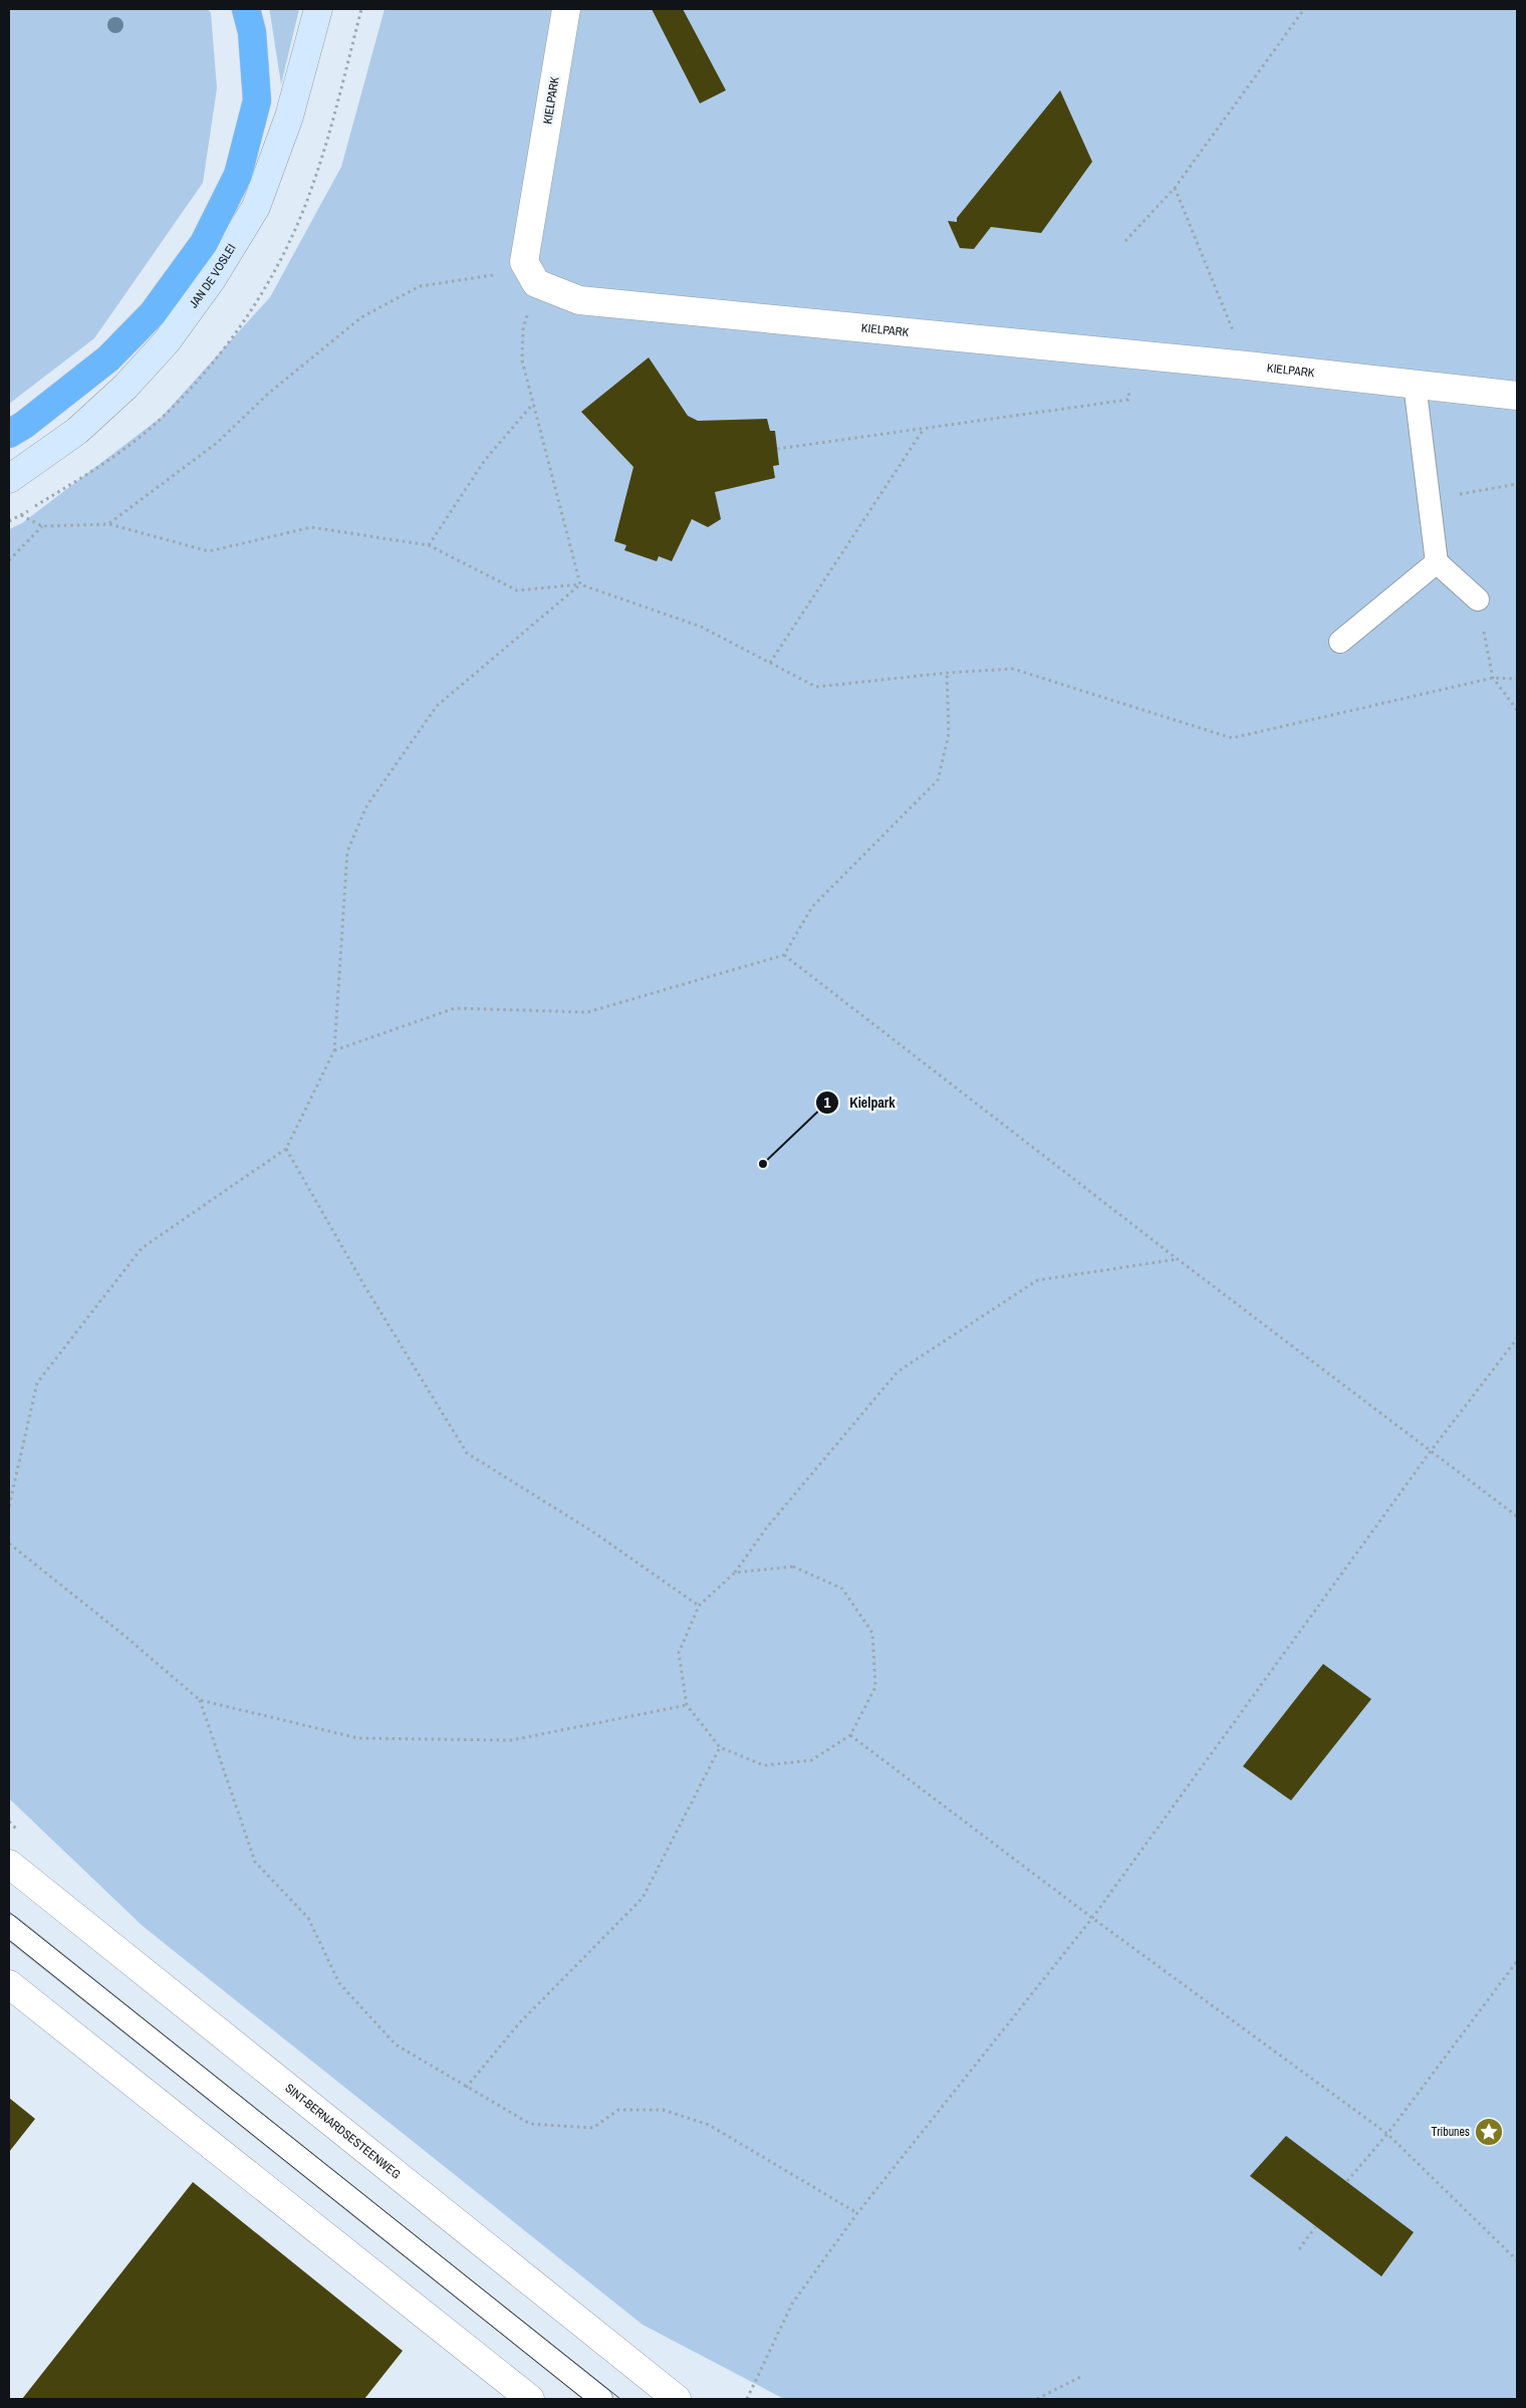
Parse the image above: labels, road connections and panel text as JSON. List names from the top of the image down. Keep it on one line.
{"streets":{"main road":["JAN DE VOSLEI"],"street":["KIELPARK","SINT-BERNARDSESTEENWEG"]},"places":{"other":["Kielpark"],"place":["Tribunes"]}}
